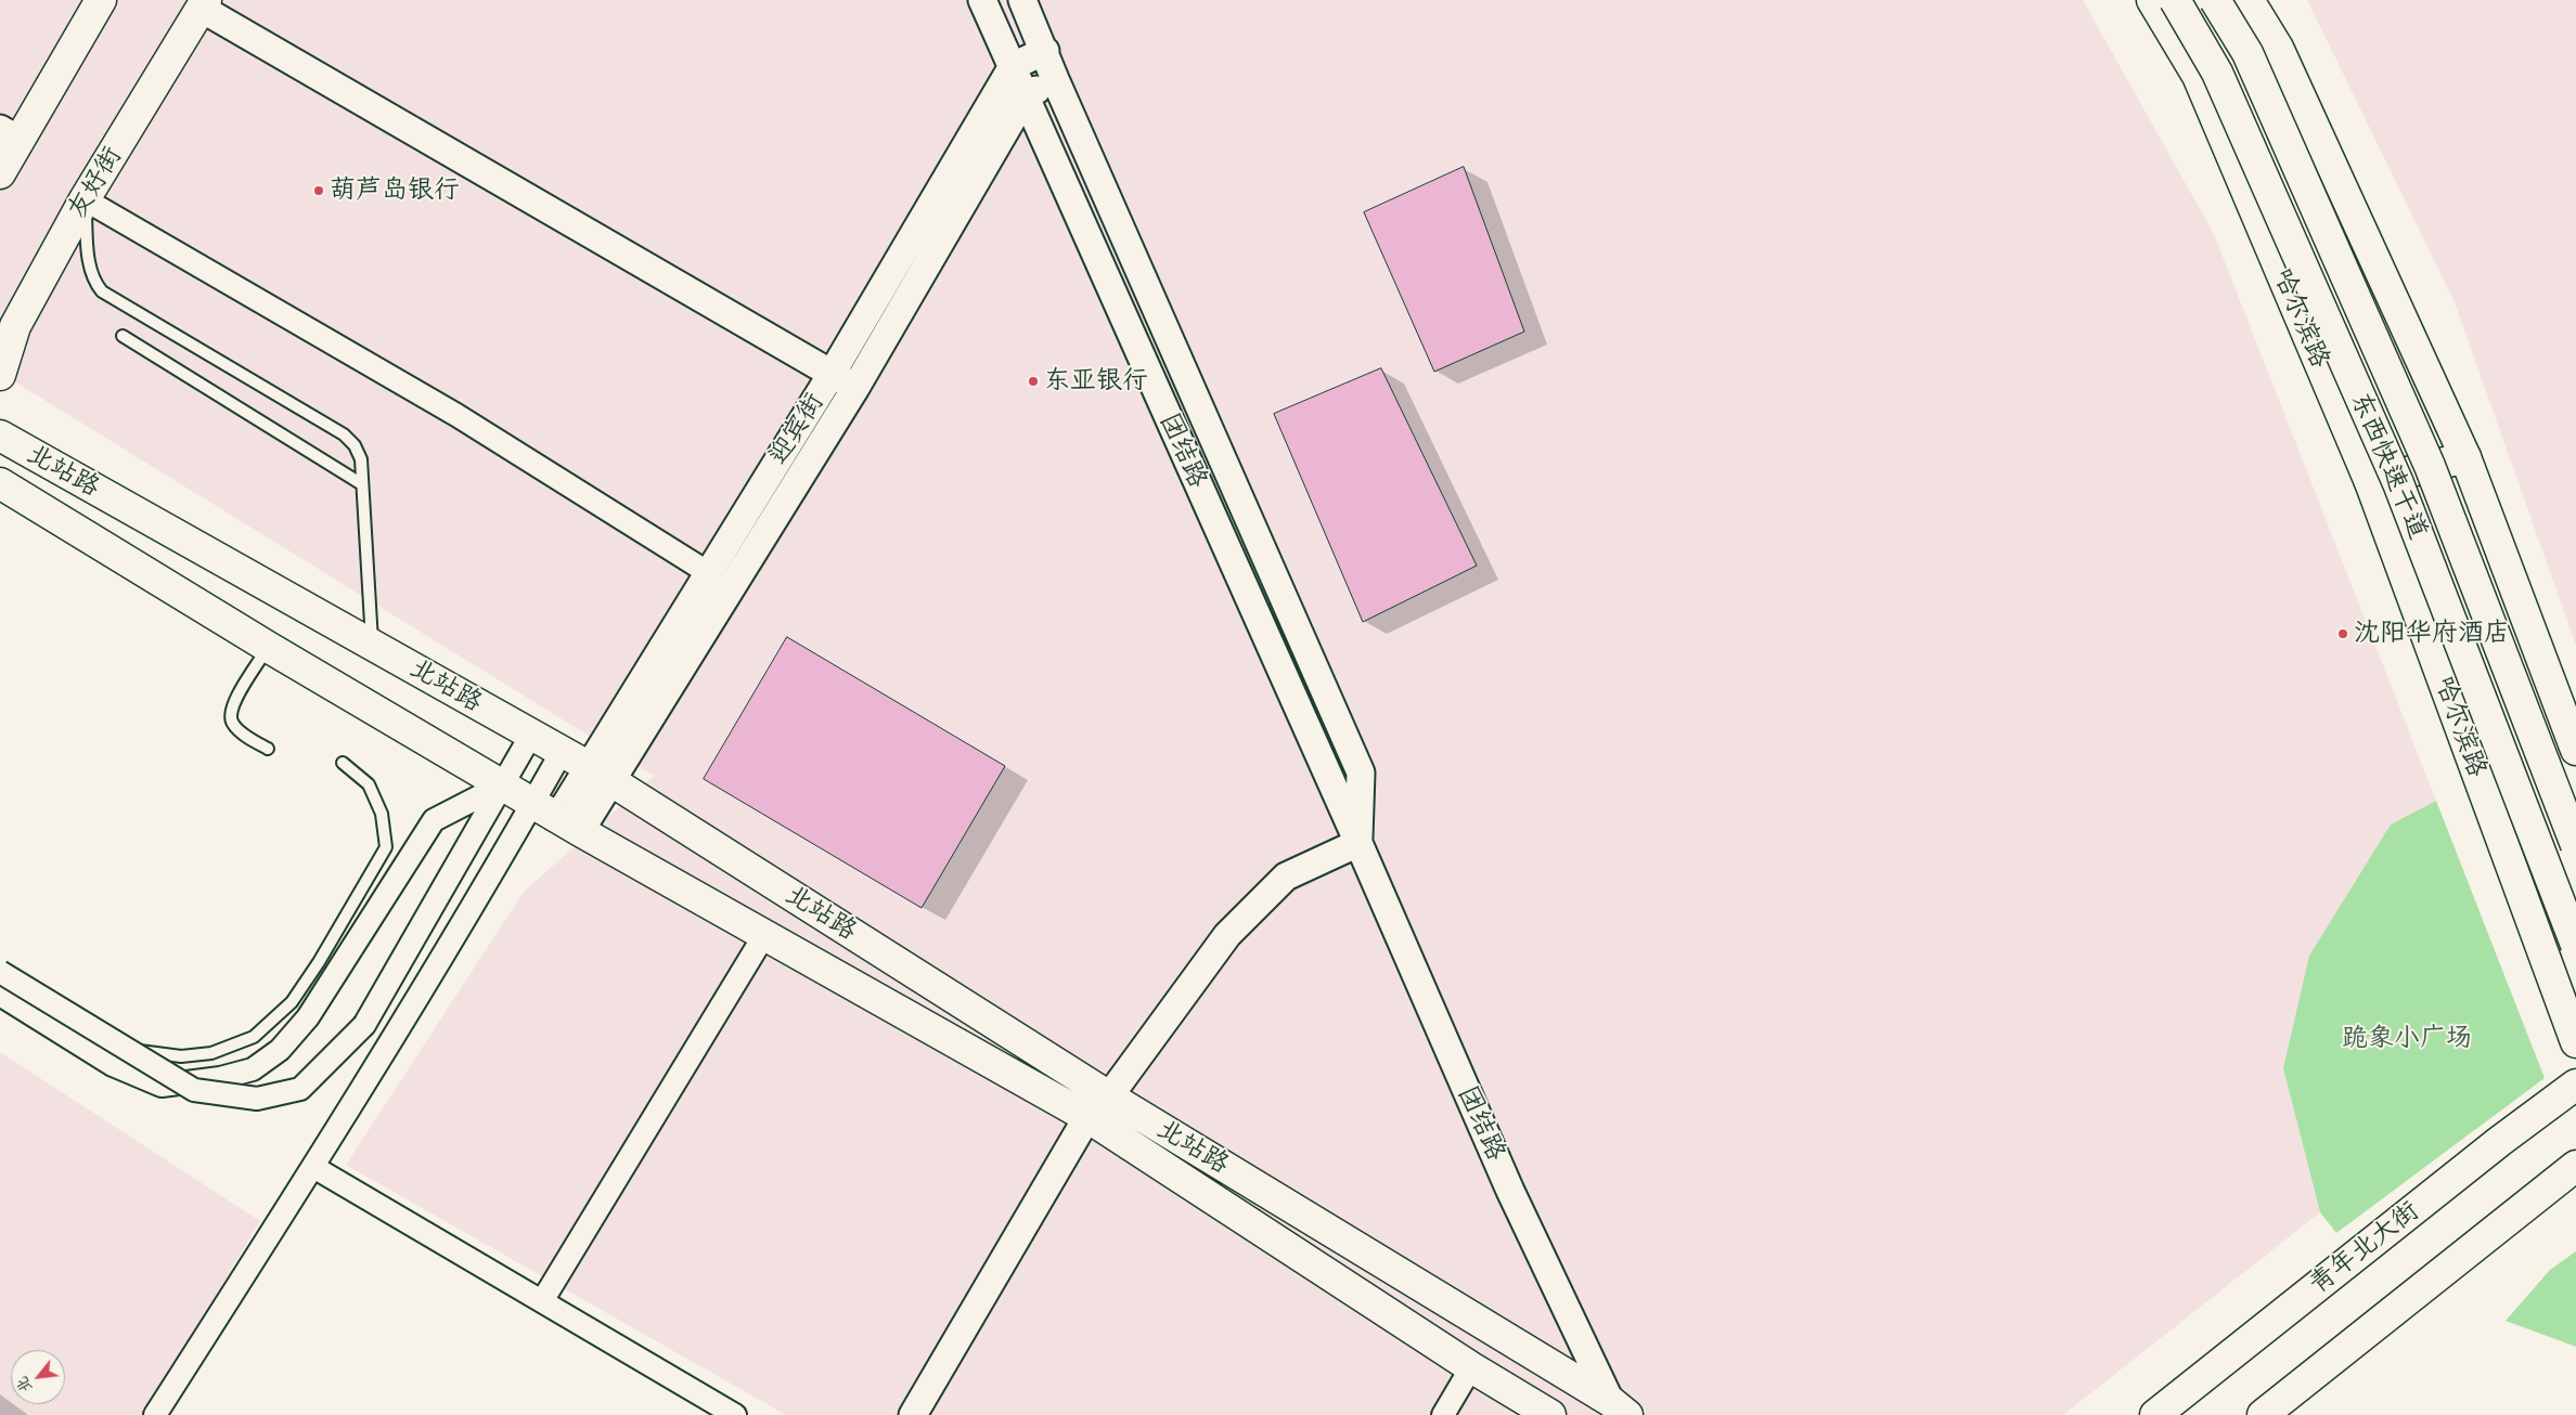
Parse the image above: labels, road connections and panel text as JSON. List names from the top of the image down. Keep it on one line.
{"streets":{"main road":["友好街","哈尔滨路","东西快速干道","北站路","青年北大街"],"street":["迎宾街","团结路"]},"crossings":[["迎宾街","团结路"],["迎宾街","北站路"],["团结路","北站路"]],"parks":["跪象小广场"],"places":["葫芦岛银行","东亚银行","沈阳华府酒店"],"north":"bottom left"}
